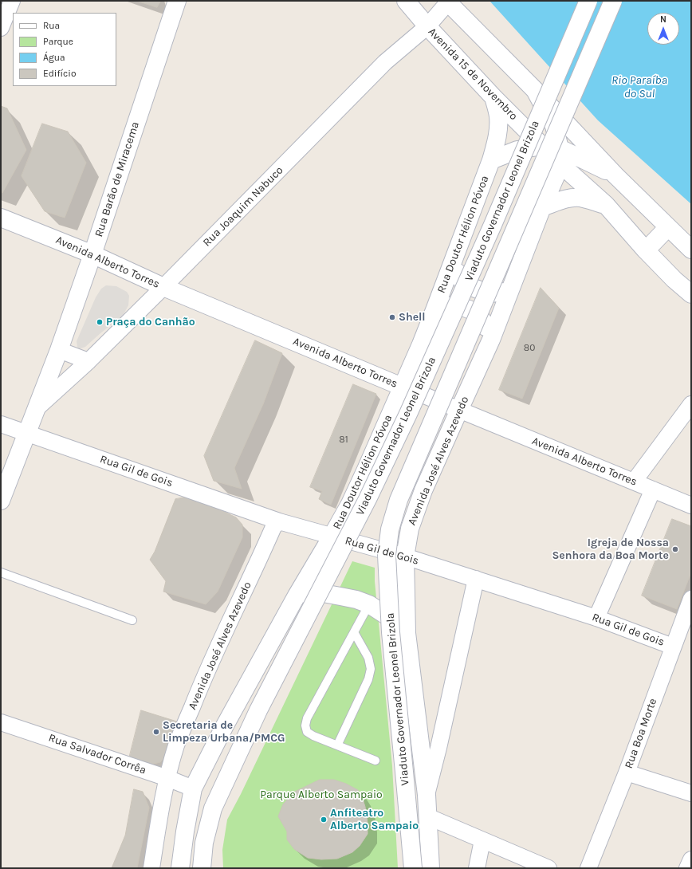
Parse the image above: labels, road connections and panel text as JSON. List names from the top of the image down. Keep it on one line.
{"streets":{"main road":["Avenida 15 de Novembro","Rua Barão de Miracema","Viaduto Governador Leonel Brizola","Rua Doutor Hélion Póvoa","Avenida Alberto Torres","Avenida José Alves Azevedo"],"street":["Rua Joaquim Nabuco","Rua Gil de Gois","Rua Boa Morte","Rua Salvador Corrêa"]},"crossings":[["Avenida 15 de Novembro","Rua Joaquim Nabuco"],["Avenida 15 de Novembro","Rua Doutor Hélion Póvoa"],["Avenida 15 de Novembro","Avenida José Alves Azevedo"],["Rua Barão de Miracema","Rua Joaquim Nabuco"],["Rua Barão de Miracema","Avenida Alberto Torres"],["Rua Barão de Miracema","Rua Gil de Gois"],["Rua Joaquim Nabuco","Avenida Alberto Torres"],["Rua Doutor Hélion Póvoa","Avenida Alberto Torres"],["Rua Doutor Hélion Póvoa","Rua Gil de Gois"],["Rua Doutor Hélion Póvoa","Rua Salvador Corrêa"],["Avenida Alberto Torres","Avenida José Alves Azevedo"],["Avenida José Alves Azevedo","Rua Gil de Gois"],["Avenida José Alves Azevedo","Rua Salvador Corrêa"],["Rua Gil de Gois","Rua Boa Morte"]],"water":["Rio Paraíba do Sul"],"parks":["Parque Alberto Sampaio"],"places":["Shell","Praça do Canhão","Igreja de Nossa Senhora da Boa Morte","Secretaria de Limpeza Urbana/PMCG","Anfiteatro Alberto Sampaio"],"house_numbers":["80","81"],"legend":["Rua","Parque","Água","Edifício"],"north":"top"}
